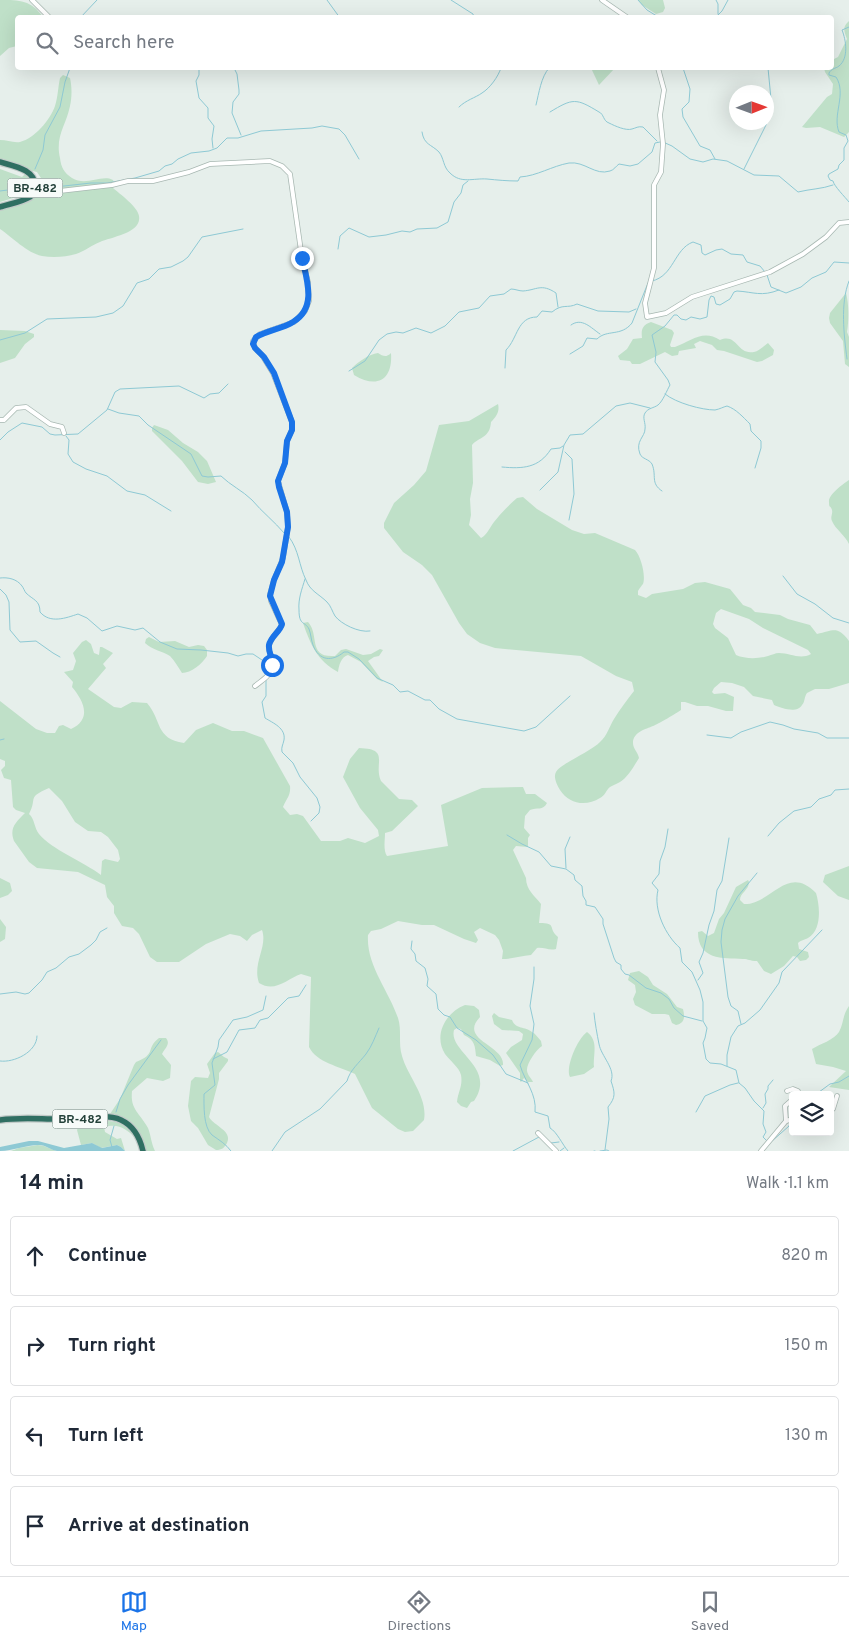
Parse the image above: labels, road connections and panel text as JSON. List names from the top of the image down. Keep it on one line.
{"streets":{"highway":["BR-482"]},"north":"right","page":{"search":"Search here","heading":["14 min","Walk · 1.1 km"],"list":[["Continue","820 m"],["Turn right","150 m"],["Turn left","130 m"],"Arrive at destination"],"nav":["Map","Directions","Saved"]}}
